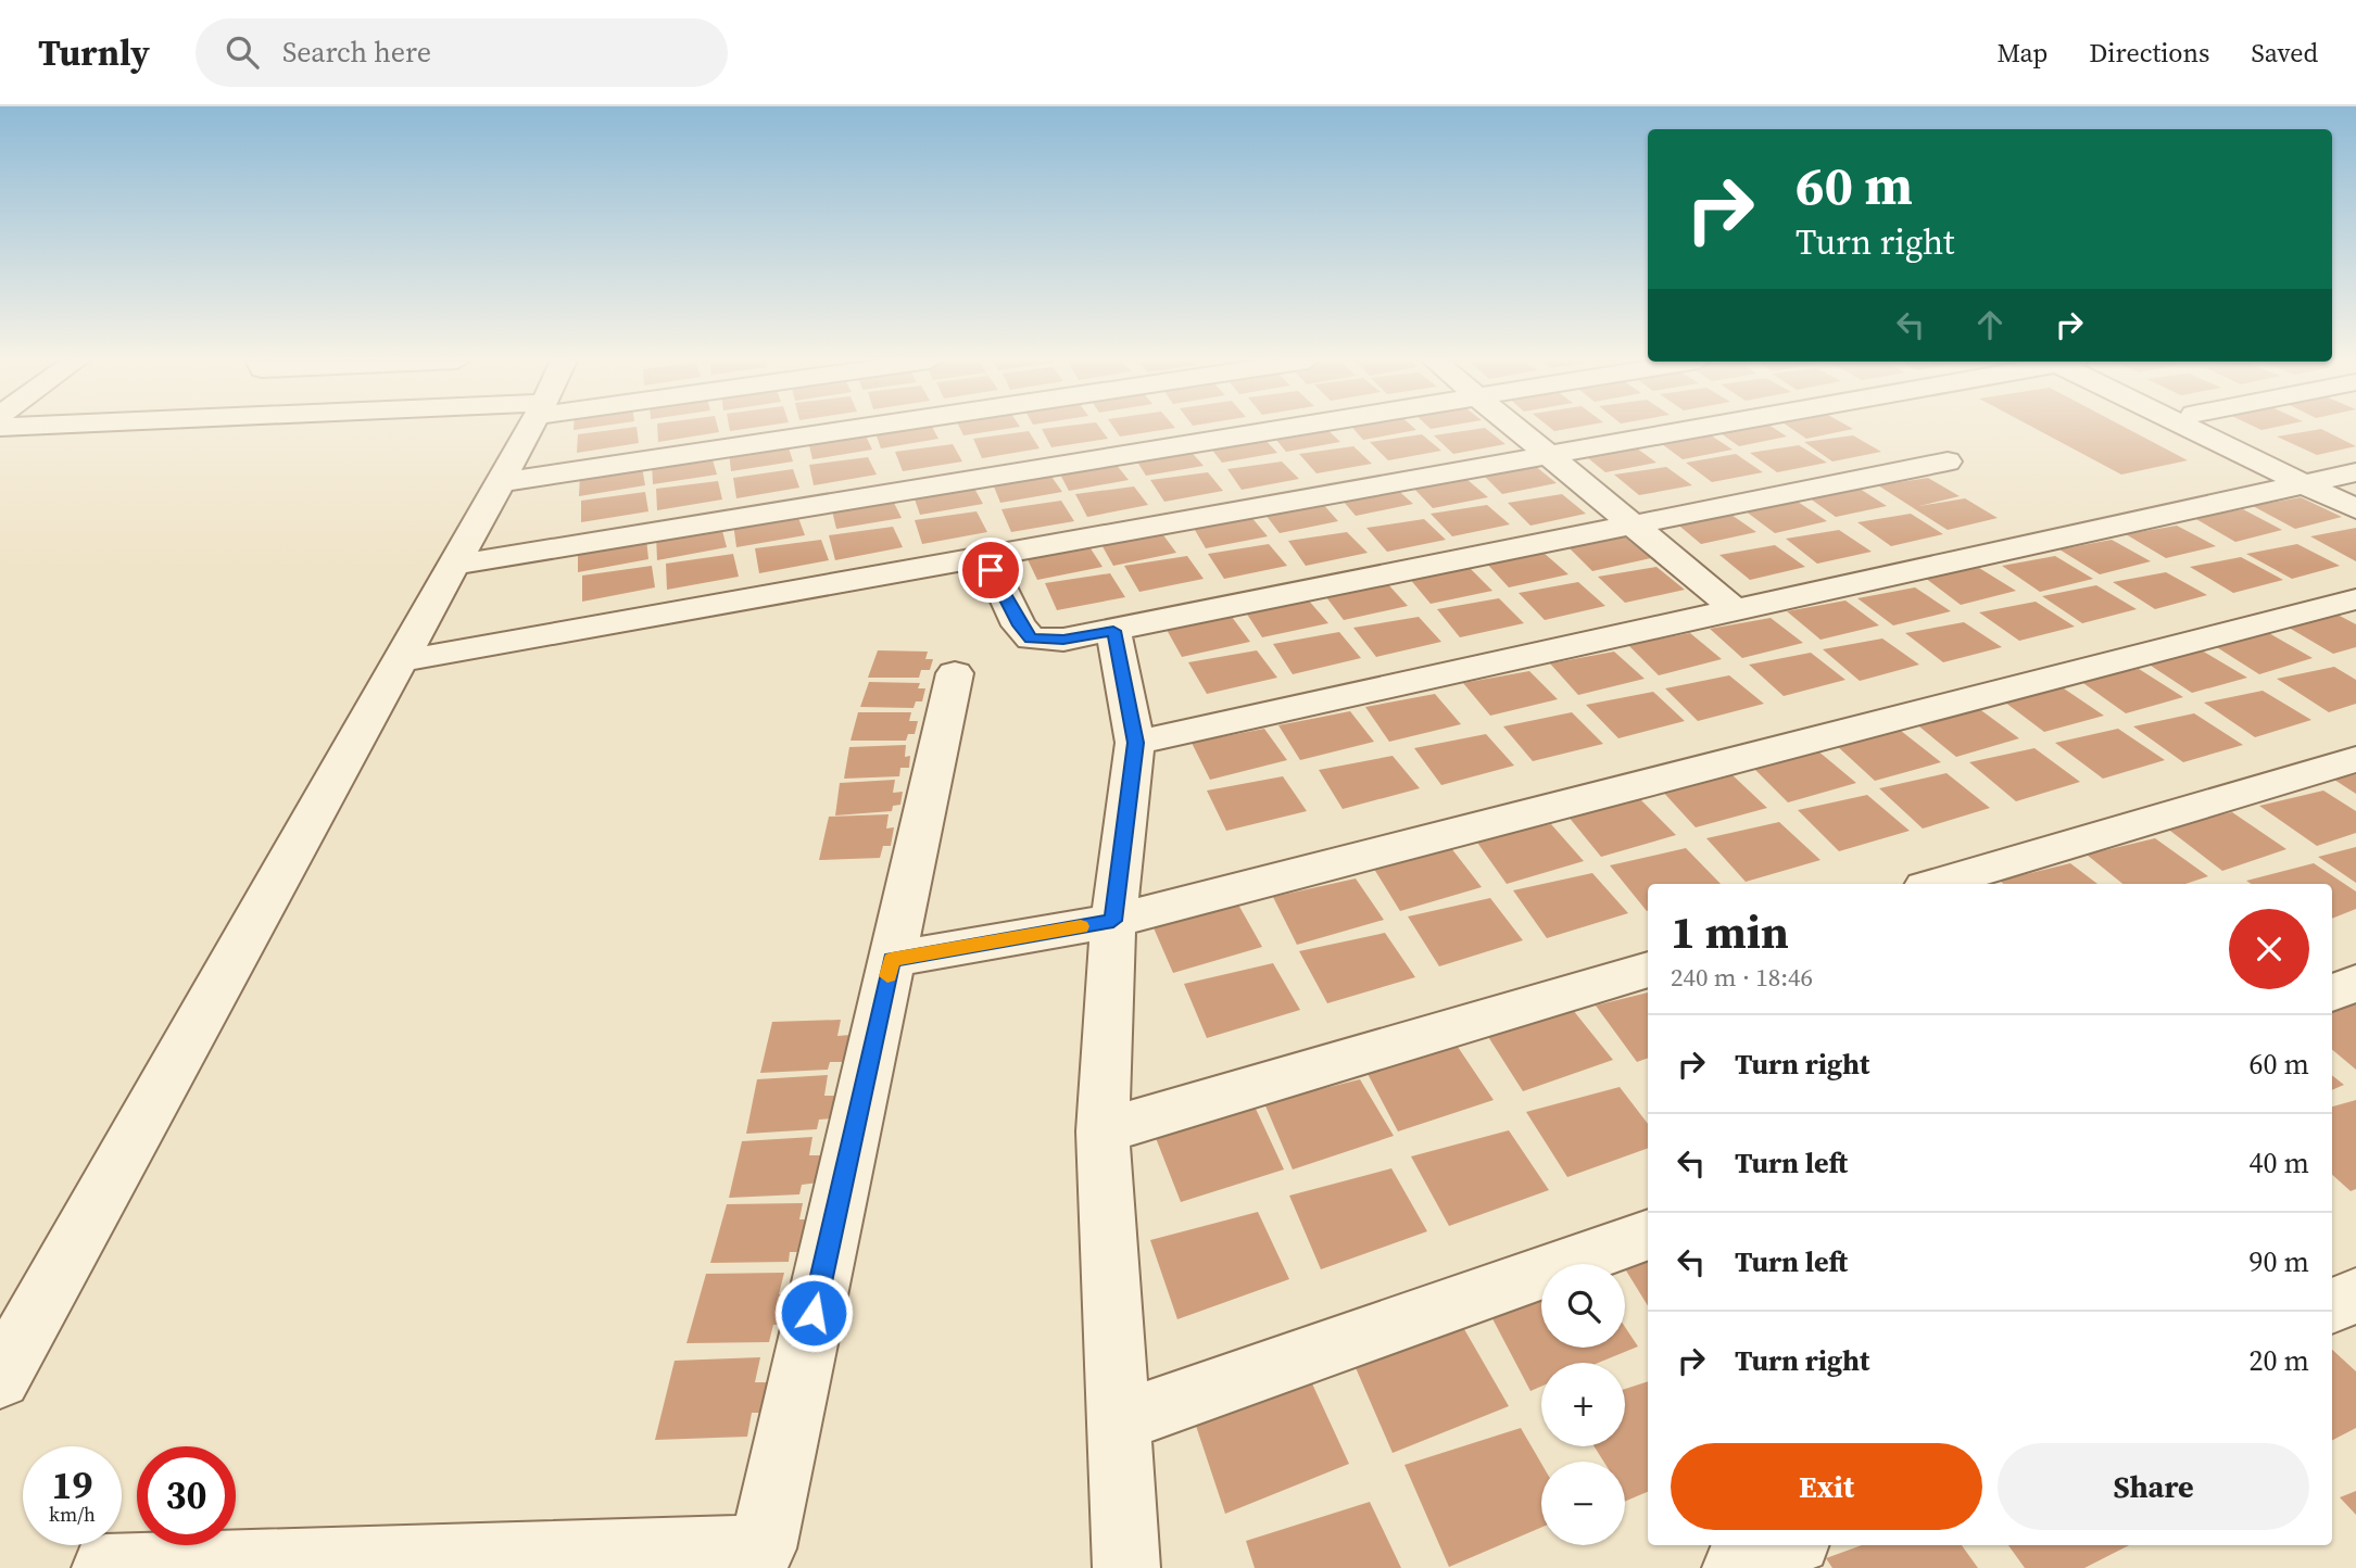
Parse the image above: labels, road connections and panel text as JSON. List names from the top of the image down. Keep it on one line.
{"page":{"header":"Turnly","search":"Search here","nav":["Map","Directions","Saved"],"turn":["60 m","Turn right"],"heading":["1 min","240 m · 18:46"],"list":[{"name":"Turn right","value":"60 m"},{"name":"Turn left","value":"40 m"},{"name":"Turn left","value":"90 m"},{"name":"Turn right","value":"20 m"}],"map_buttons":["+","−"],"buttons":["Exit","Share"],"speed":"19 km/h","limit":"30"}}
